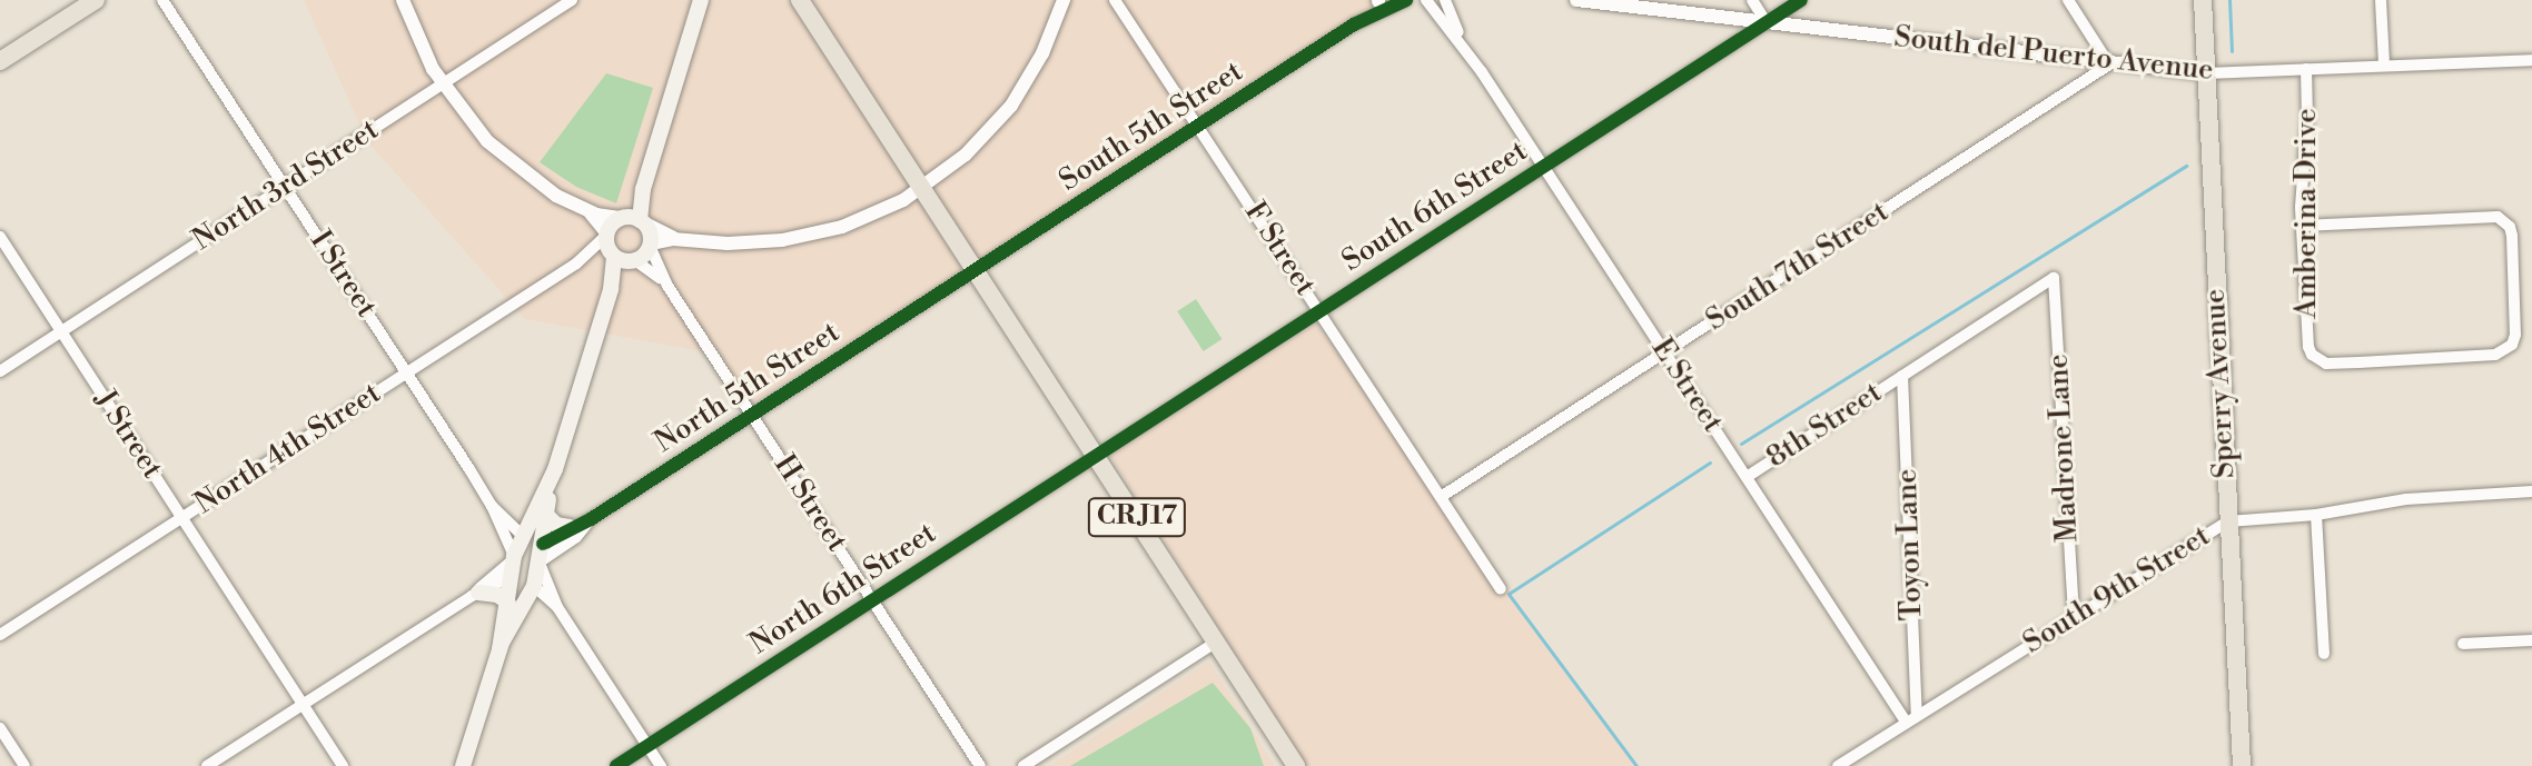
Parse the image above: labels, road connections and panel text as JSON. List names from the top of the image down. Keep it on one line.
{"streets":{"main road":["Sperry Avenue","CR J17"],"street":["South del Puerto Avenue","South 5th Street","North 3rd Street","South 6th Street","Amberina Drive","F Street","South 7th Street","I Street","E Street","North 5th Street","8th Street","J Street","Madrone Lane","North 4th Street","H Street","Toyon Lane","North 6th Street","South 9th Street"]},"crossings":[["South del Puerto Avenue","South 6th Street"],["South del Puerto Avenue","Amberina Drive"],["South del Puerto Avenue","South 7th Street"],["South del Puerto Avenue","Sperry Avenue"],["South 5th Street","F Street"],["South 5th Street","North 5th Street"],["South 5th Street","CR J17"],["North 3rd Street","I Street"],["North 3rd Street","J Street"],["South 6th Street","F Street"],["South 6th Street","E Street"],["South 6th Street","CR J17"],["South 6th Street","North 6th Street"],["F Street","South 7th Street"],["South 7th Street","E Street"],["I Street","North 4th Street"],["Sperry Avenue","South 9th Street"],["E Street","8th Street"],["E Street","South 9th Street"],["North 5th Street","H Street"],["North 5th Street","CR J17"],["8th Street","Madrone Lane"],["8th Street","Toyon Lane"],["J Street","North 4th Street"],["Madrone Lane","South 9th Street"],["H Street","North 6th Street"],["CR J17","North 6th Street"],["Toyon Lane","South 9th Street"]]}
